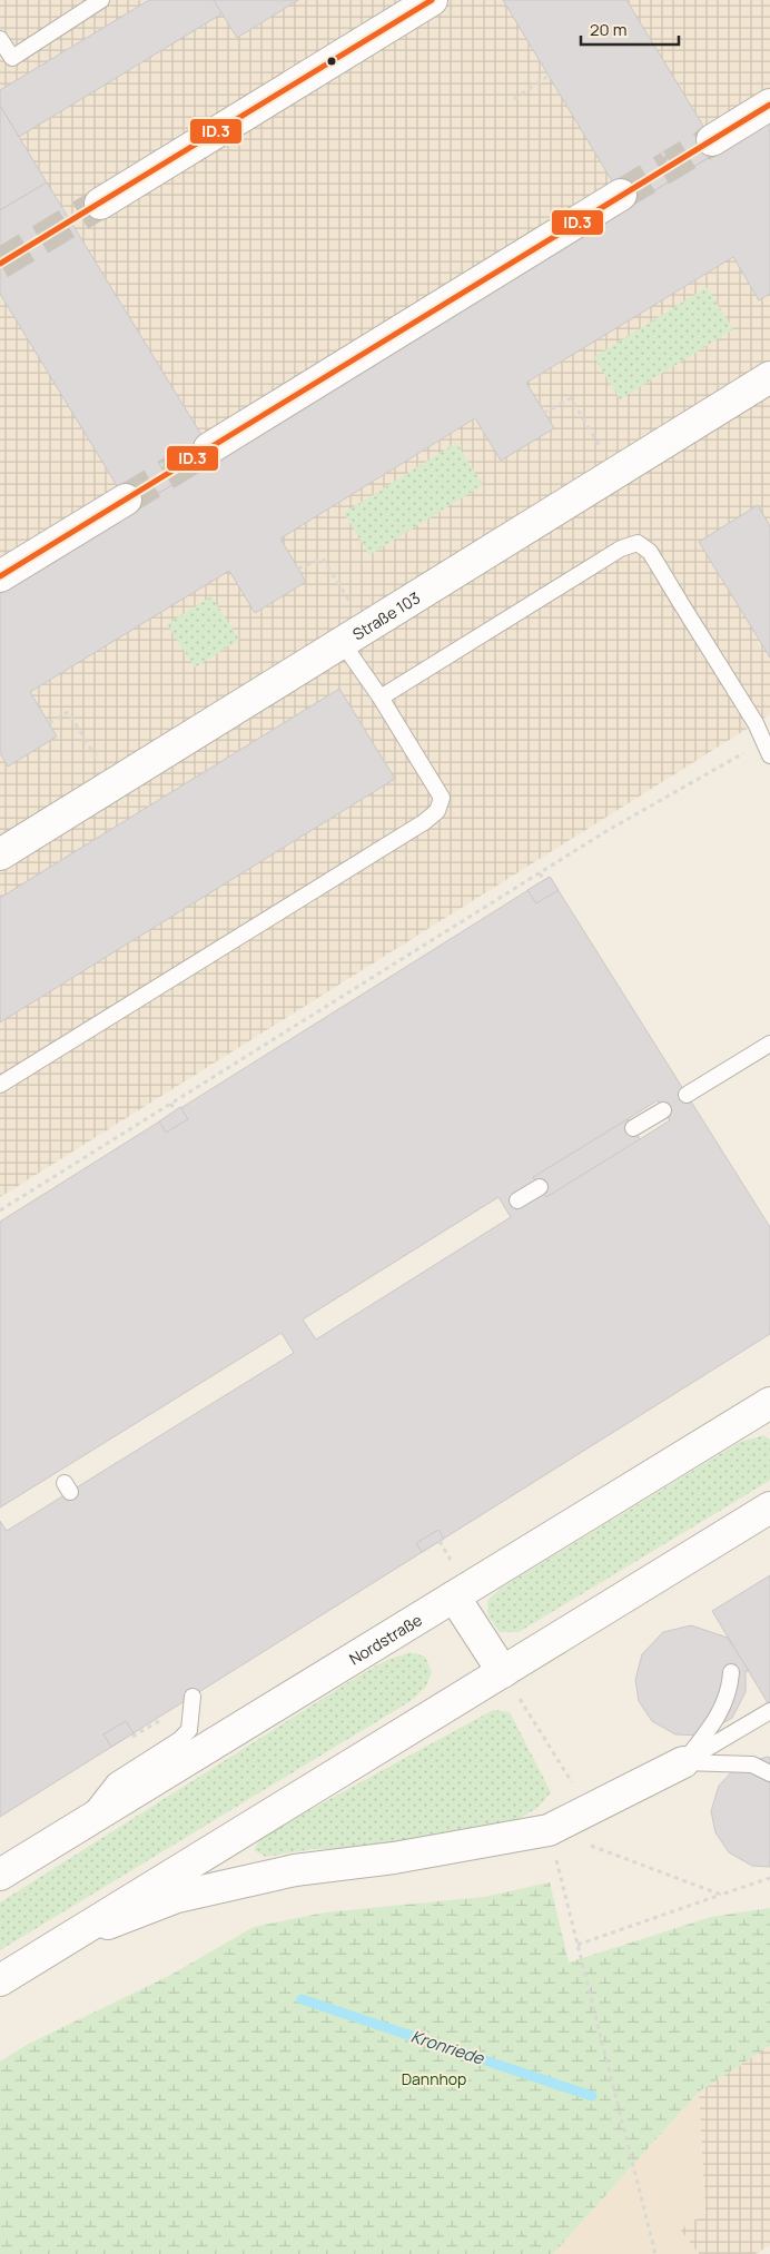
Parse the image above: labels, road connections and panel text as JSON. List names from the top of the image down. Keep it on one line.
{"streets":{"street":["Straße 103","Nordstraße"]},"water":["Kronriede"],"parks":["Dannhop"],"lines":["transit line ID.3"],"scale_bar":"20 m"}
